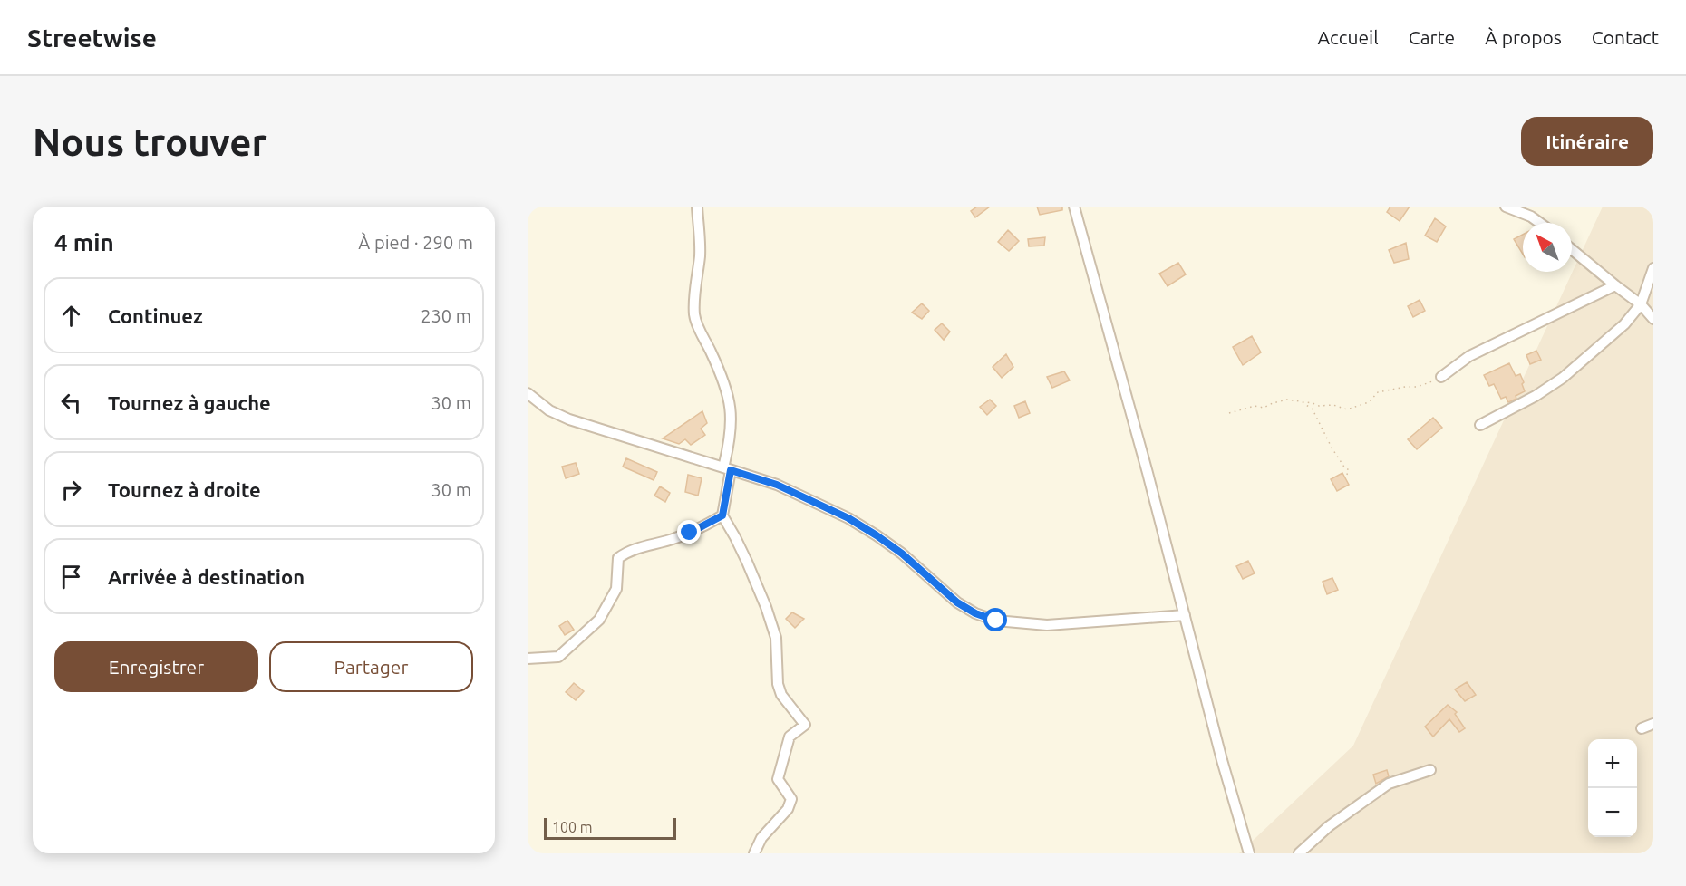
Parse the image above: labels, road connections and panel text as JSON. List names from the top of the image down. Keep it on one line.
{"scale_bar":"100 m","north":"top left","page":{"header":"Streetwise","nav":["Accueil","Carte","À propos","Contact"],"buttons":["Itinéraire",["Enregistrer","Partager"]],"title":"Nous trouver","heading":["4 min","À pied · 290 m"],"list":[["Continuez","230 m"],["Tournez à gauche","30 m"],["Tournez à droite","30 m"],"Arrivée à destination"],"map_buttons":["+","−"],"scale":"100 m"}}
